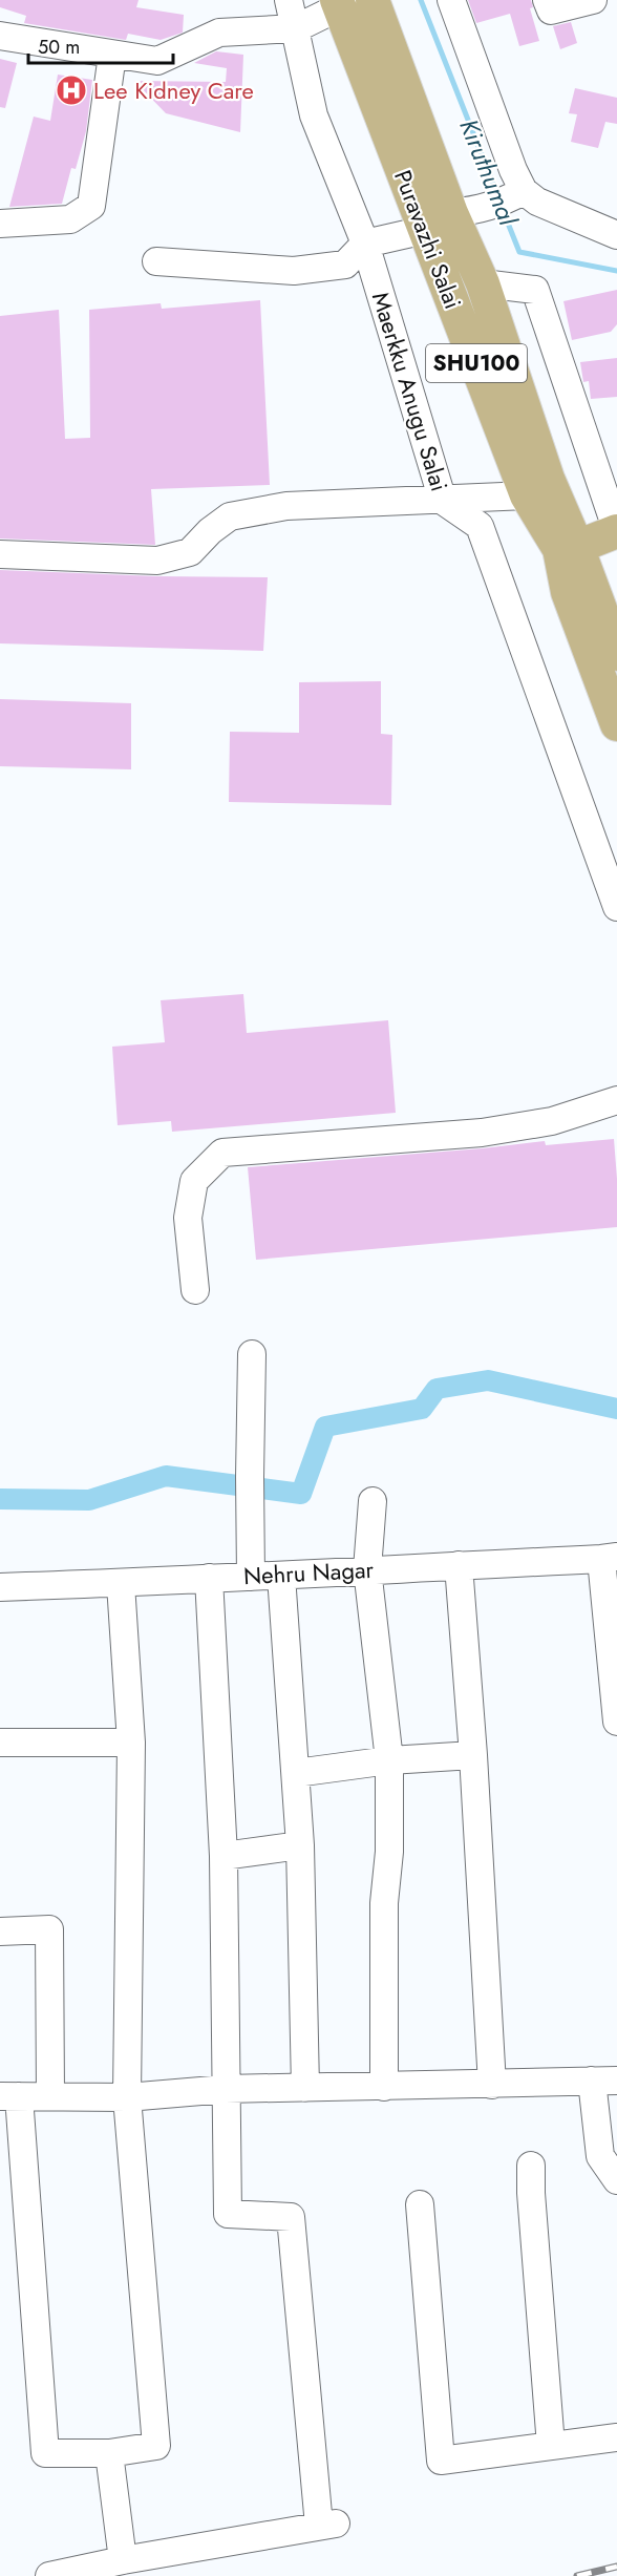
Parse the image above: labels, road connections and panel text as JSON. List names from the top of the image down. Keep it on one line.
{"streets":{"main road":["Puravazhi Salai","SHU100"],"street":["Maerkku Anugu Salai","Nehru Nagar"]},"water":["Kiruthumal"],"places":{"hospital":["Lee Kidney Care"]},"scale_bar":"50 m"}
